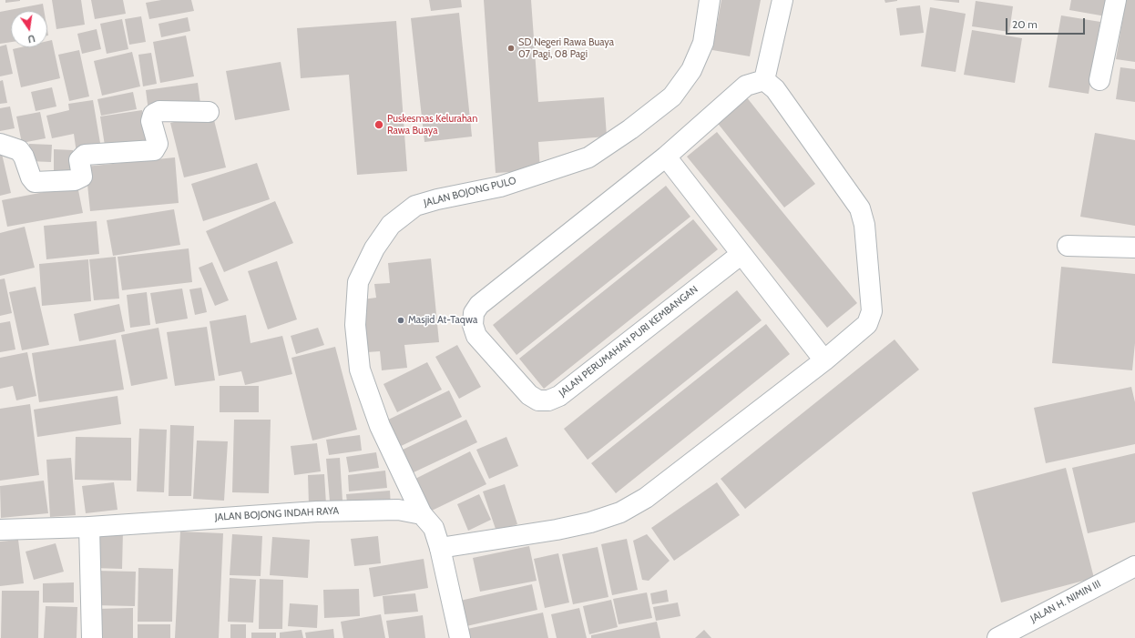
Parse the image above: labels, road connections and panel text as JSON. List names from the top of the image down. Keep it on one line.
{"streets":{"street":["JALAN BOJONG PULO","JALAN PERUMAHAN PURI KEMBANGAN","JALAN BOJONG INDAH RAYA","JALAN H. NIMIN III"]},"crossings":[["JALAN BOJONG PULO","JALAN BOJONG INDAH RAYA"]],"places":["SD Negeri Rawa Buaya 07 Pagi, 08 Pagi","Puskesmas Kelurahan Rawa Buaya","Masjid At-Taqwa"],"scale_bar":"20 m","north":"bottom"}
